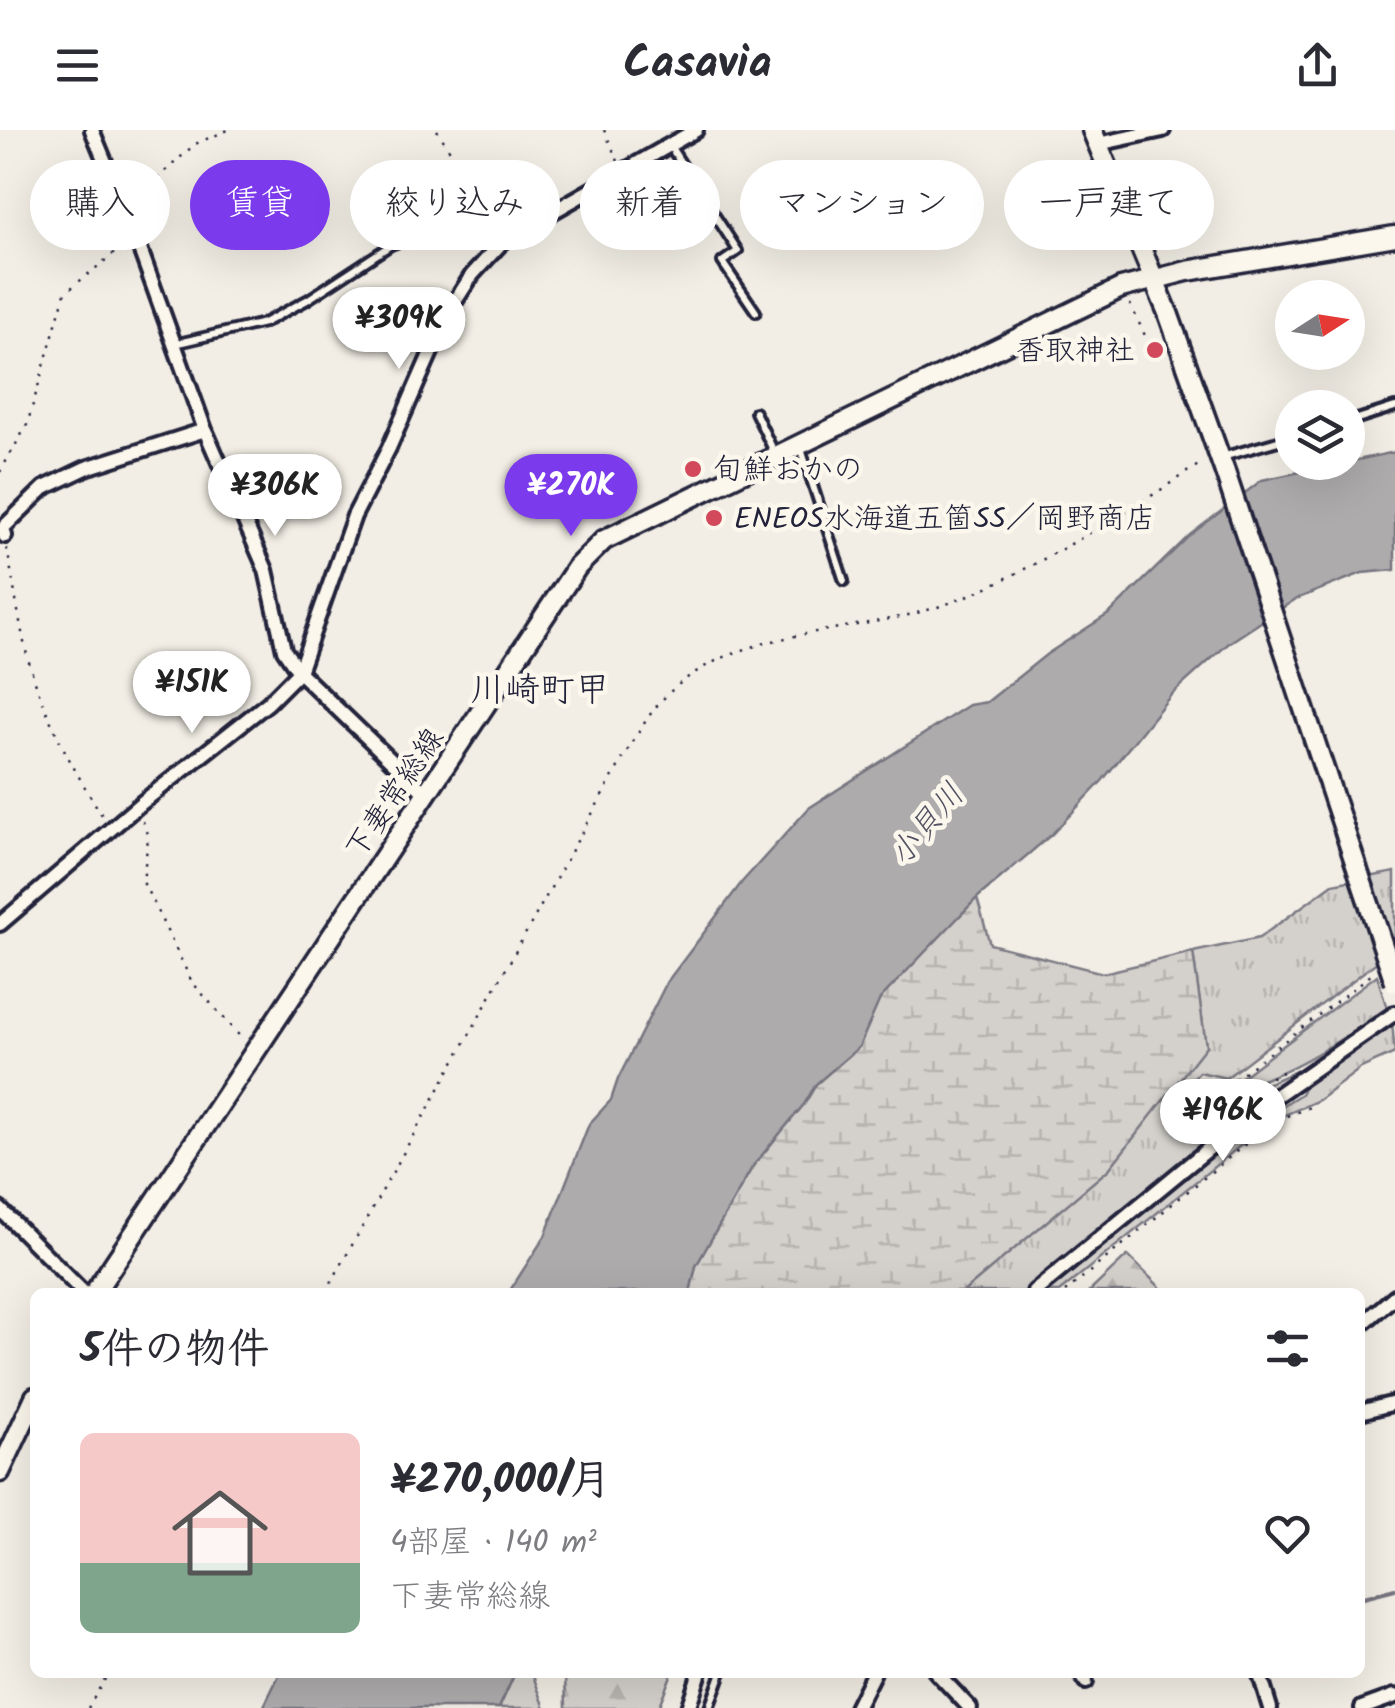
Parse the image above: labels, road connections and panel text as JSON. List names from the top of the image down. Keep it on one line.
{"streets":{"main road":["下妻常総線"]},"districts":["川崎町甲"],"water":["小貝川"],"places":["香取神社","旬鮮おかの","ENEOS水海道五箇SS／岡野商店"],"north":"right","page":{"header":"Casavia","chip":["購入","賃貸","絞り込み","新着","マンション","一戸建て"],"price":["¥309K","¥306K","¥270K","¥151K","¥196K"],"heading":"5件の物件","list":[{"name":"¥270,000/月","note":"4部屋 · 140 m² · 下妻常総線"}]}}
